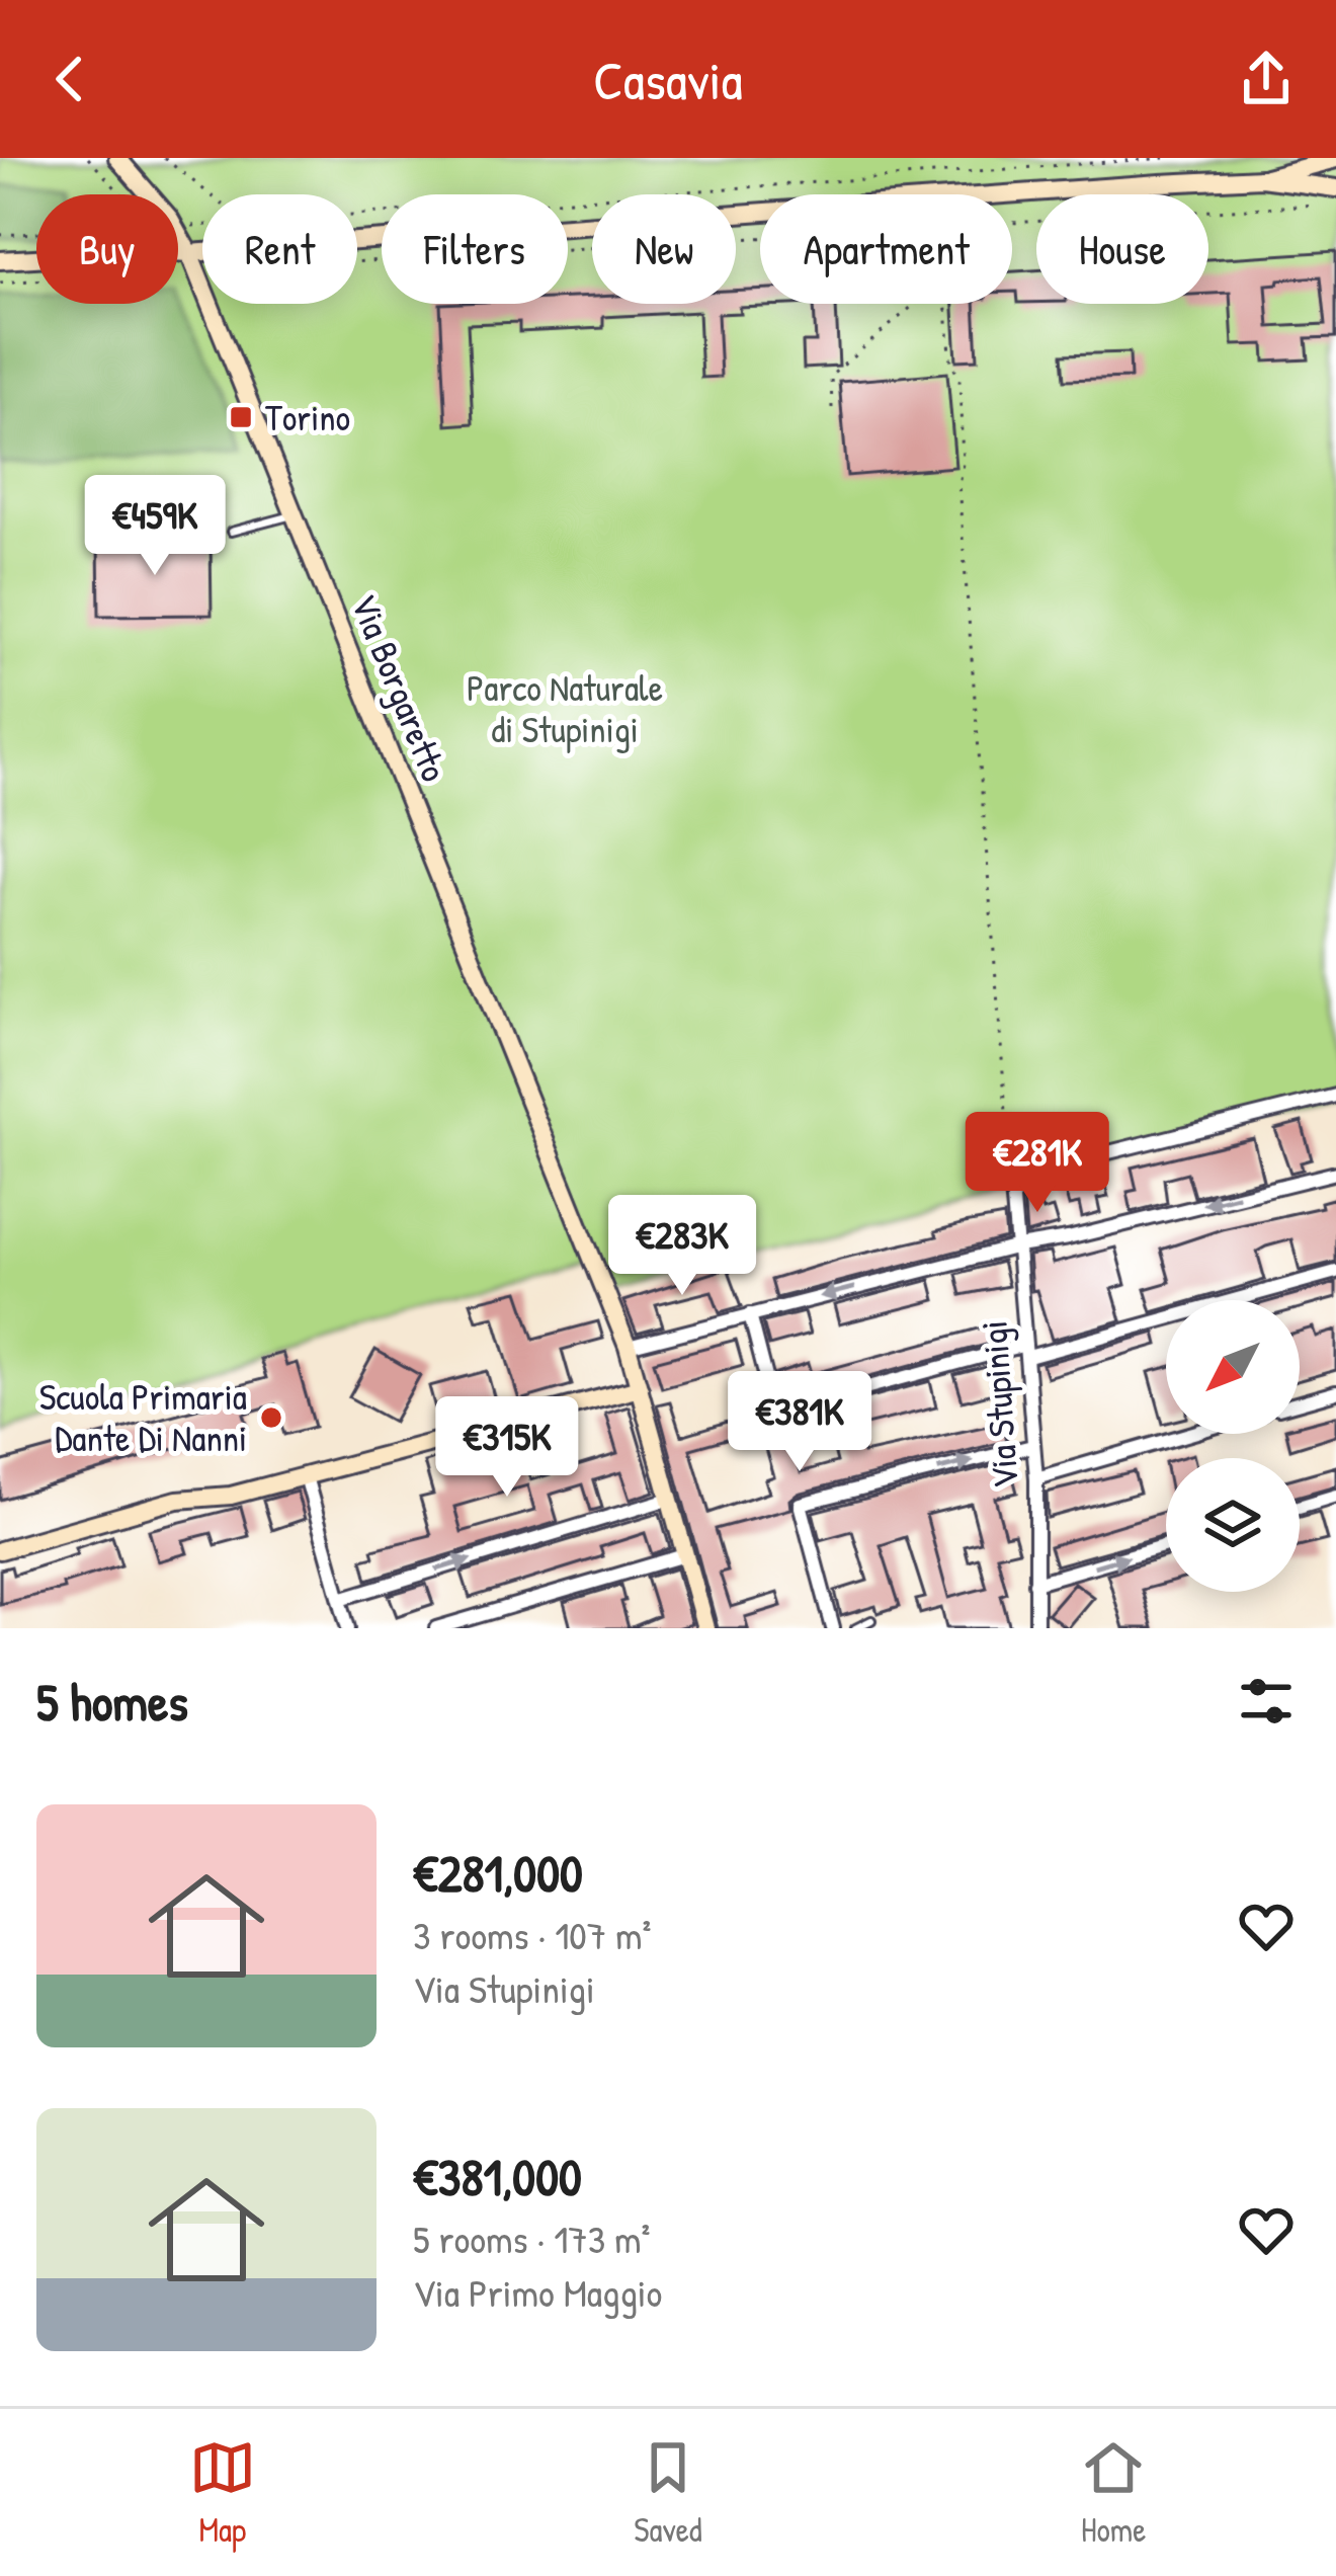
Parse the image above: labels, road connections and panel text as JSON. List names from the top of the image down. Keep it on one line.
{"streets":{"street":["Via Borgaretto","Via Stupinigi"]},"parks":["Parco Naturale di Stupinigi"],"places":{"transit":["Torino"],"other":["Scuola Primaria Dante Di Nanni"]},"north":"bottom left","page":{"header":"Casavia","chip":["Buy","Rent","Filters","New","Apartment","House"],"price":["€459K","€281K","€283K","€381K","€315K"],"heading":"5 homes","list":[{"name":"€281,000","note":"3 rooms · 107 m² · Via Stupinigi"},{"name":"€381,000","note":"5 rooms · 173 m² · Via Primo Maggio"}],"tabs":["Map","Saved","Home"]}}
